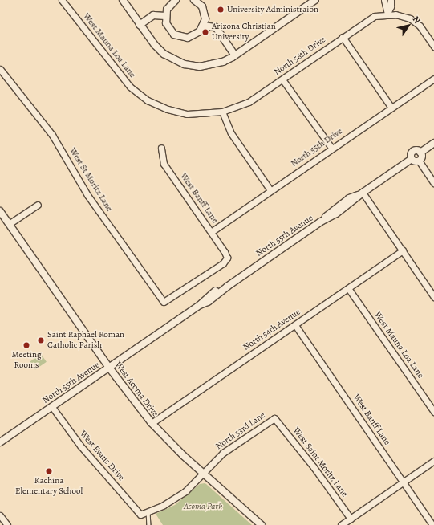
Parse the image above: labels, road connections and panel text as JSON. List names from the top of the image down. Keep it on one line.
{"streets":{"street":["West Mauna Loa Lane","North 56th Drive","North 55th Drive","West St Moritz Lane","West Banff Lane","North 55th Avenue","North 54th Avenue","West Acoma Drive","North 53rd Lane","West Evans Drive","West Saint Moritz Lane"]},"crossings":[["West Mauna Loa Lane","North 56th Drive"],["West Mauna Loa Lane","North 54th Avenue"],["North 55th Drive","West Banff Lane"],["West St Moritz Lane","West Banff Lane"],["West Banff Lane","North 54th Avenue"],["North 55th Avenue","West Acoma Drive"],["North 55th Avenue","West Evans Drive"],["North 54th Avenue","West Acoma Drive"],["West Acoma Drive","North 53rd Lane"],["North 53rd Lane","West Evans Drive"],["North 53rd Lane","West Saint Moritz Lane"]],"parks":["Acoma Park"],"places":["University Administraion","Arizona Christian University","Saint Raphael Roman Catholic Parish","Meeting Rooms","Kachina Elementary School"],"north":"top right"}
